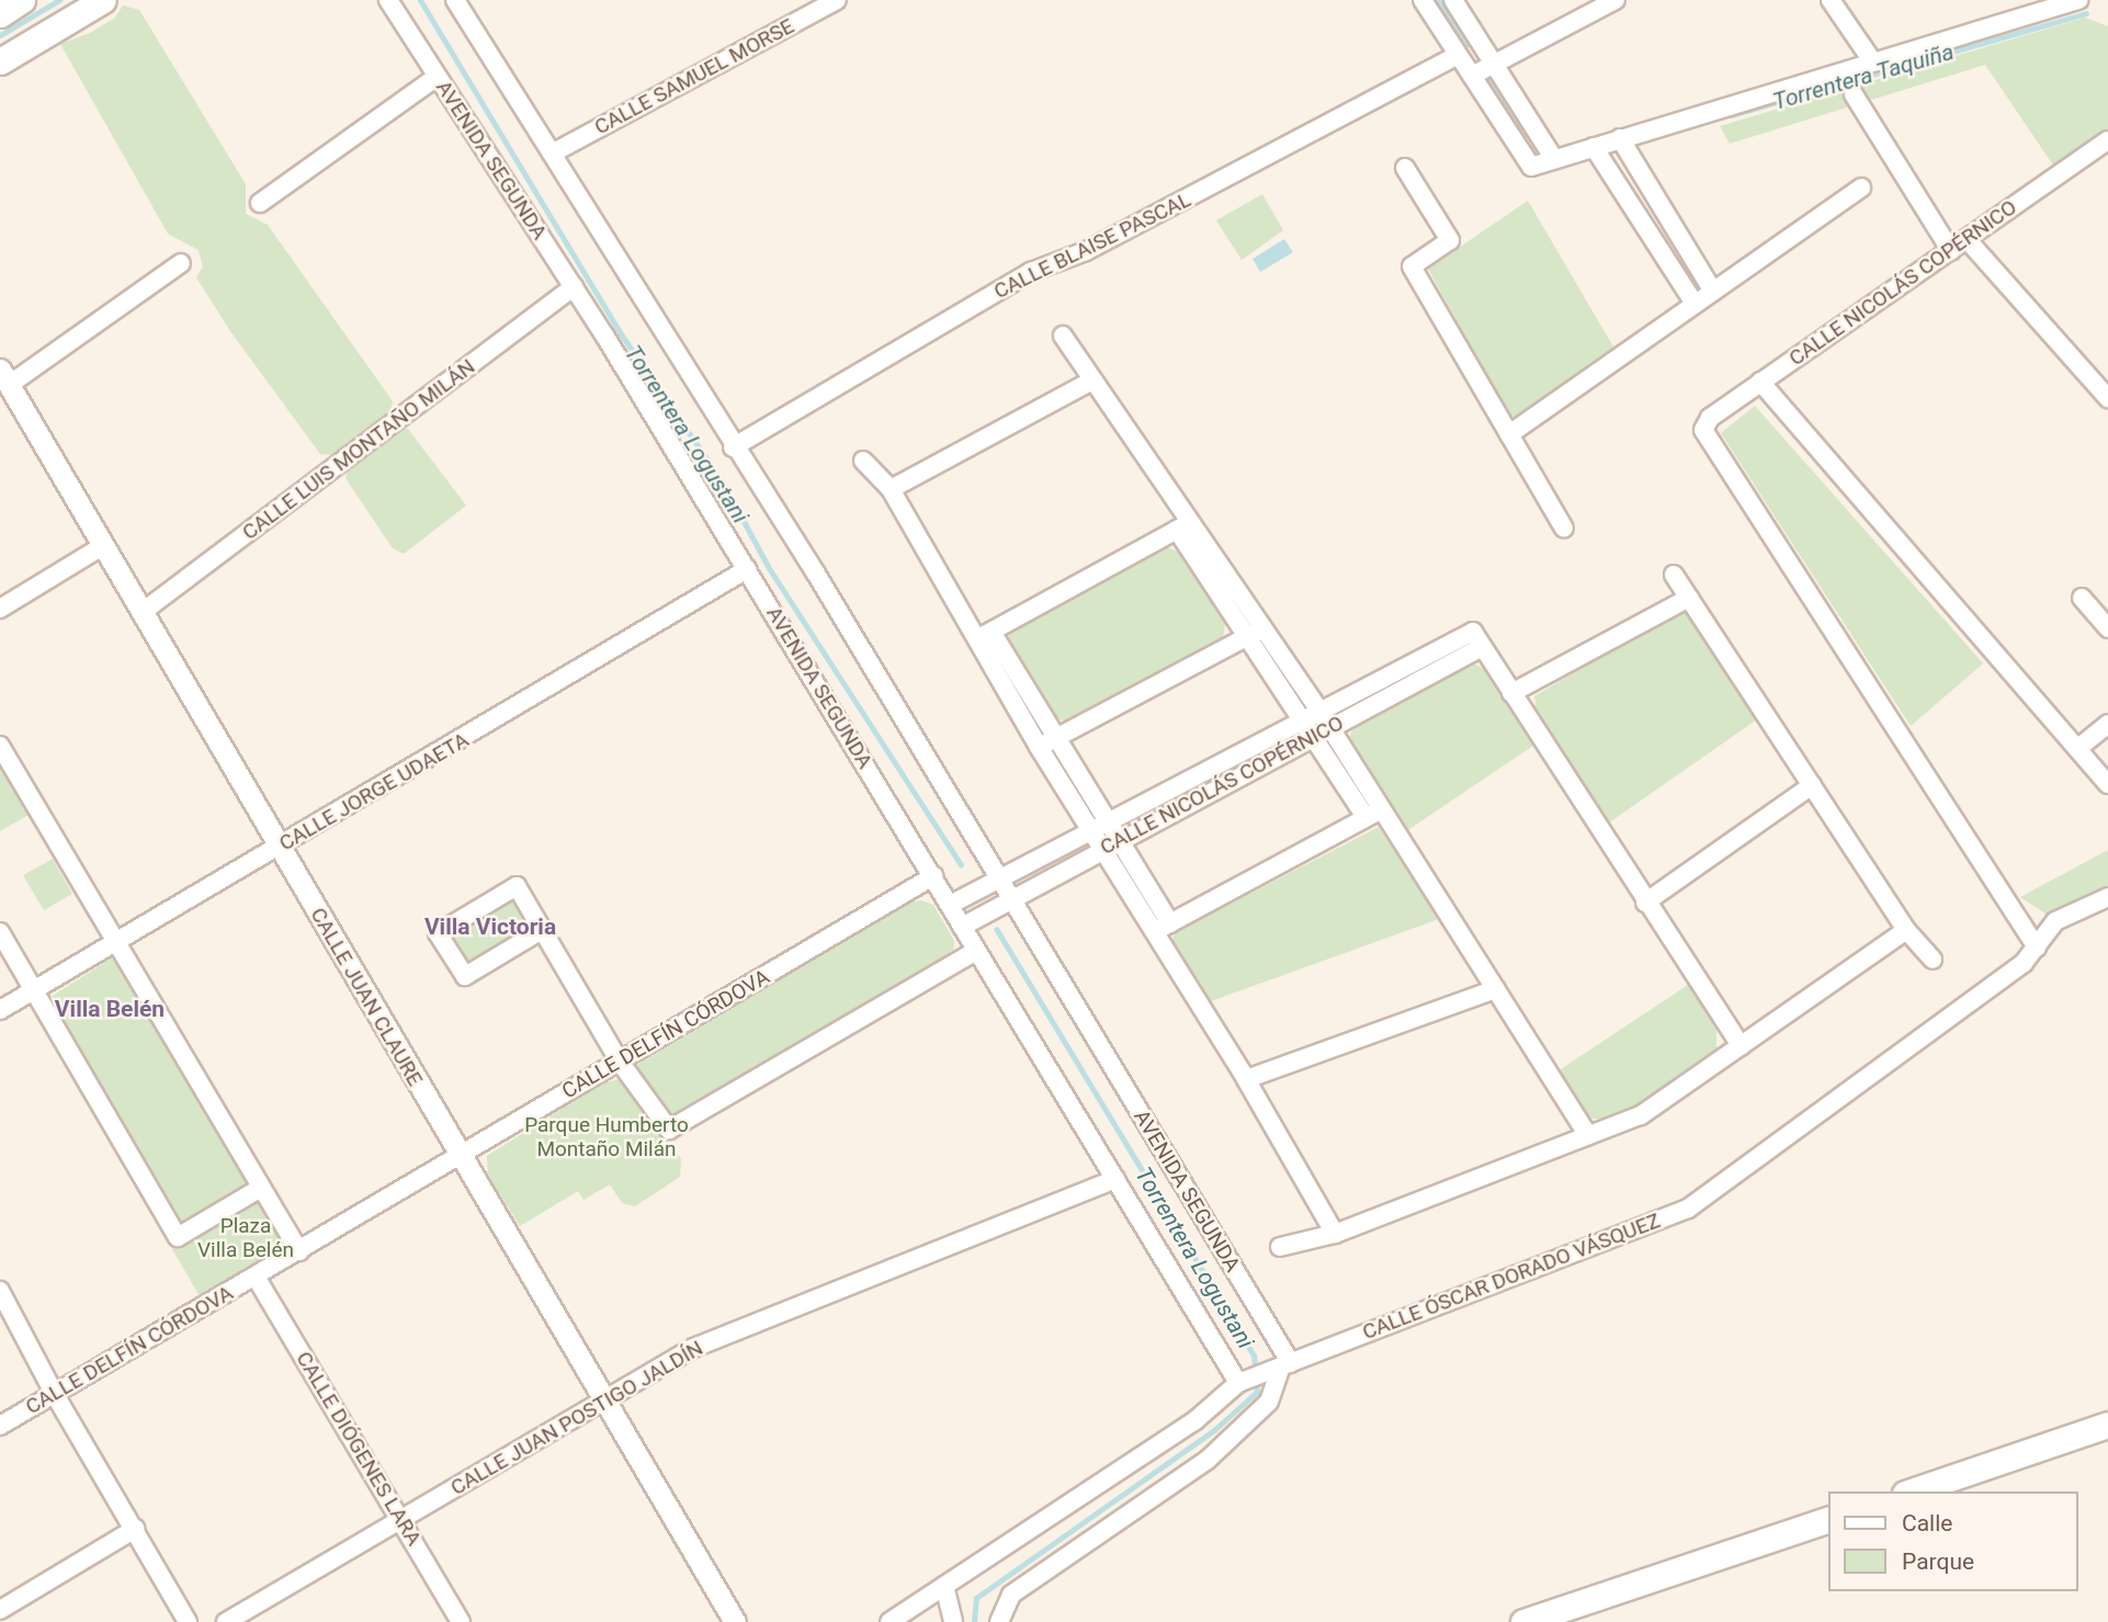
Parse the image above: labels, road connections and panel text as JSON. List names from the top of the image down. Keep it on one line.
{"streets":{"street":["CALLE SAMUEL MORSE","AVENIDA SEGUNDA","CALLE BLAISE PASCAL","CALLE NICOLÁS COPÉRNICO","CALLE LUIS MONTAÑO MILÁN","CALLE JORGE UDAETA","CALLE JUAN CLAURE","CALLE DELFÍN CÓRDOVA","CALLE ÓSCAR DORADO VÁSQUEZ","CALLE JUAN POSTIGO JALDÍN","CALLE DIÓGENES LARA"]},"crossings":[["CALLE SAMUEL MORSE","AVENIDA SEGUNDA"],["AVENIDA SEGUNDA","CALLE BLAISE PASCAL"],["AVENIDA SEGUNDA","CALLE NICOLÁS COPÉRNICO"],["AVENIDA SEGUNDA","CALLE LUIS MONTAÑO MILÁN"],["AVENIDA SEGUNDA","CALLE JORGE UDAETA"],["AVENIDA SEGUNDA","CALLE DELFÍN CÓRDOVA"],["AVENIDA SEGUNDA","CALLE ÓSCAR DORADO VÁSQUEZ"],["AVENIDA SEGUNDA","CALLE JUAN POSTIGO JALDÍN"],["CALLE NICOLÁS COPÉRNICO","CALLE ÓSCAR DORADO VÁSQUEZ"],["CALLE LUIS MONTAÑO MILÁN","CALLE JUAN CLAURE"],["CALLE JORGE UDAETA","CALLE JUAN CLAURE"],["CALLE JUAN CLAURE","CALLE DELFÍN CÓRDOVA"],["CALLE JUAN CLAURE","CALLE JUAN POSTIGO JALDÍN"],["CALLE DELFÍN CÓRDOVA","CALLE DIÓGENES LARA"],["CALLE JUAN POSTIGO JALDÍN","CALLE DIÓGENES LARA"]],"districts":["Villa Victoria","Villa Belén"],"water":["Torrentera Taquiña","Torrentera Logustani"],"parks":["Parque Humberto Montaño Milán","Plaza Villa Belén"],"legend":["Calle","Parque"]}
